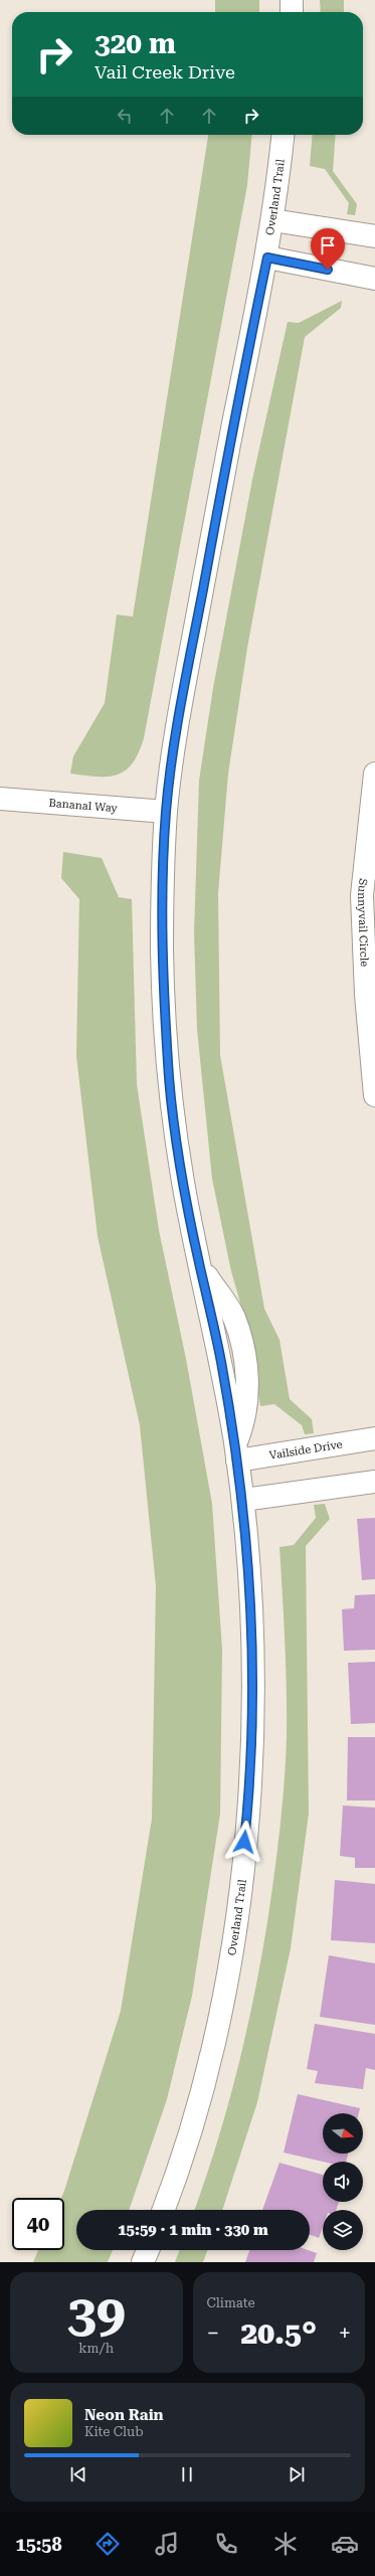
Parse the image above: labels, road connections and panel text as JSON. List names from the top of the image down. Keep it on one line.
{"streets":{"street":["Overland Trail","Bananal Way","Sunnyvail Circle","Vailside Drive"]},"crossings":[["Overland Trail","Bananal Way"],["Overland Trail","Vailside Drive"]],"north":"right","page":{"turn":["320 m","Vail Creek Drive"],"limit":"40","trip":"15:59 · 1 min · 330 m","tile":[["39","km/h"],"Climate"],"heat":["−","20.5°","+"],"song":["Neon Rain","Kite Club"],"tabs":"15:58"}}
